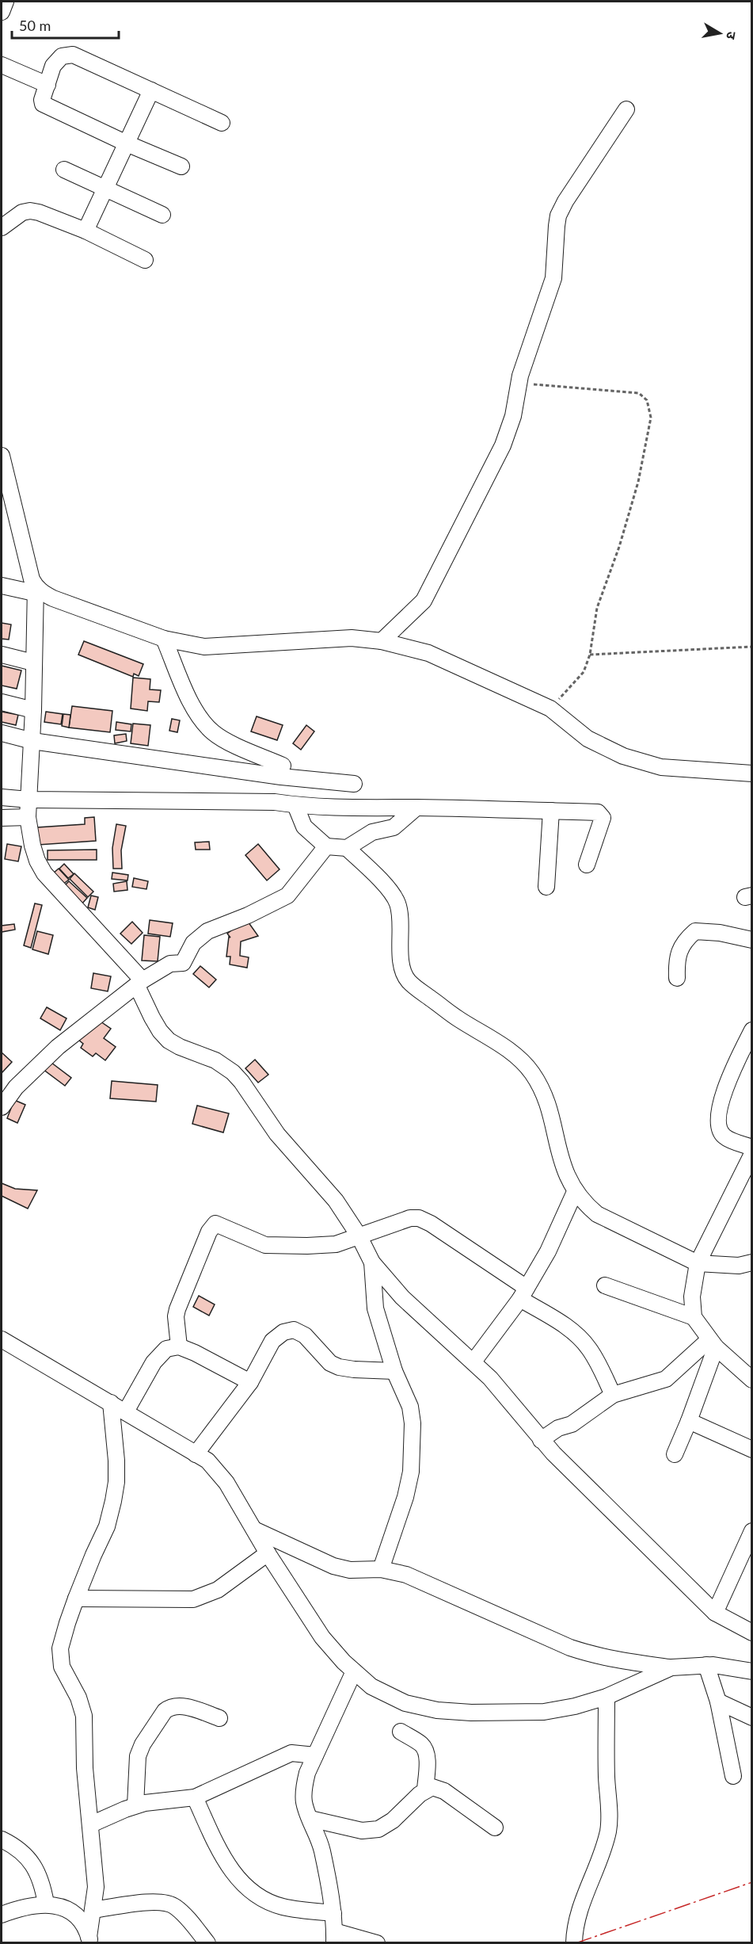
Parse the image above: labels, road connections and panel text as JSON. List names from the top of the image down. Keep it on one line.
{"scale_bar":"50 m","north":"right"}
